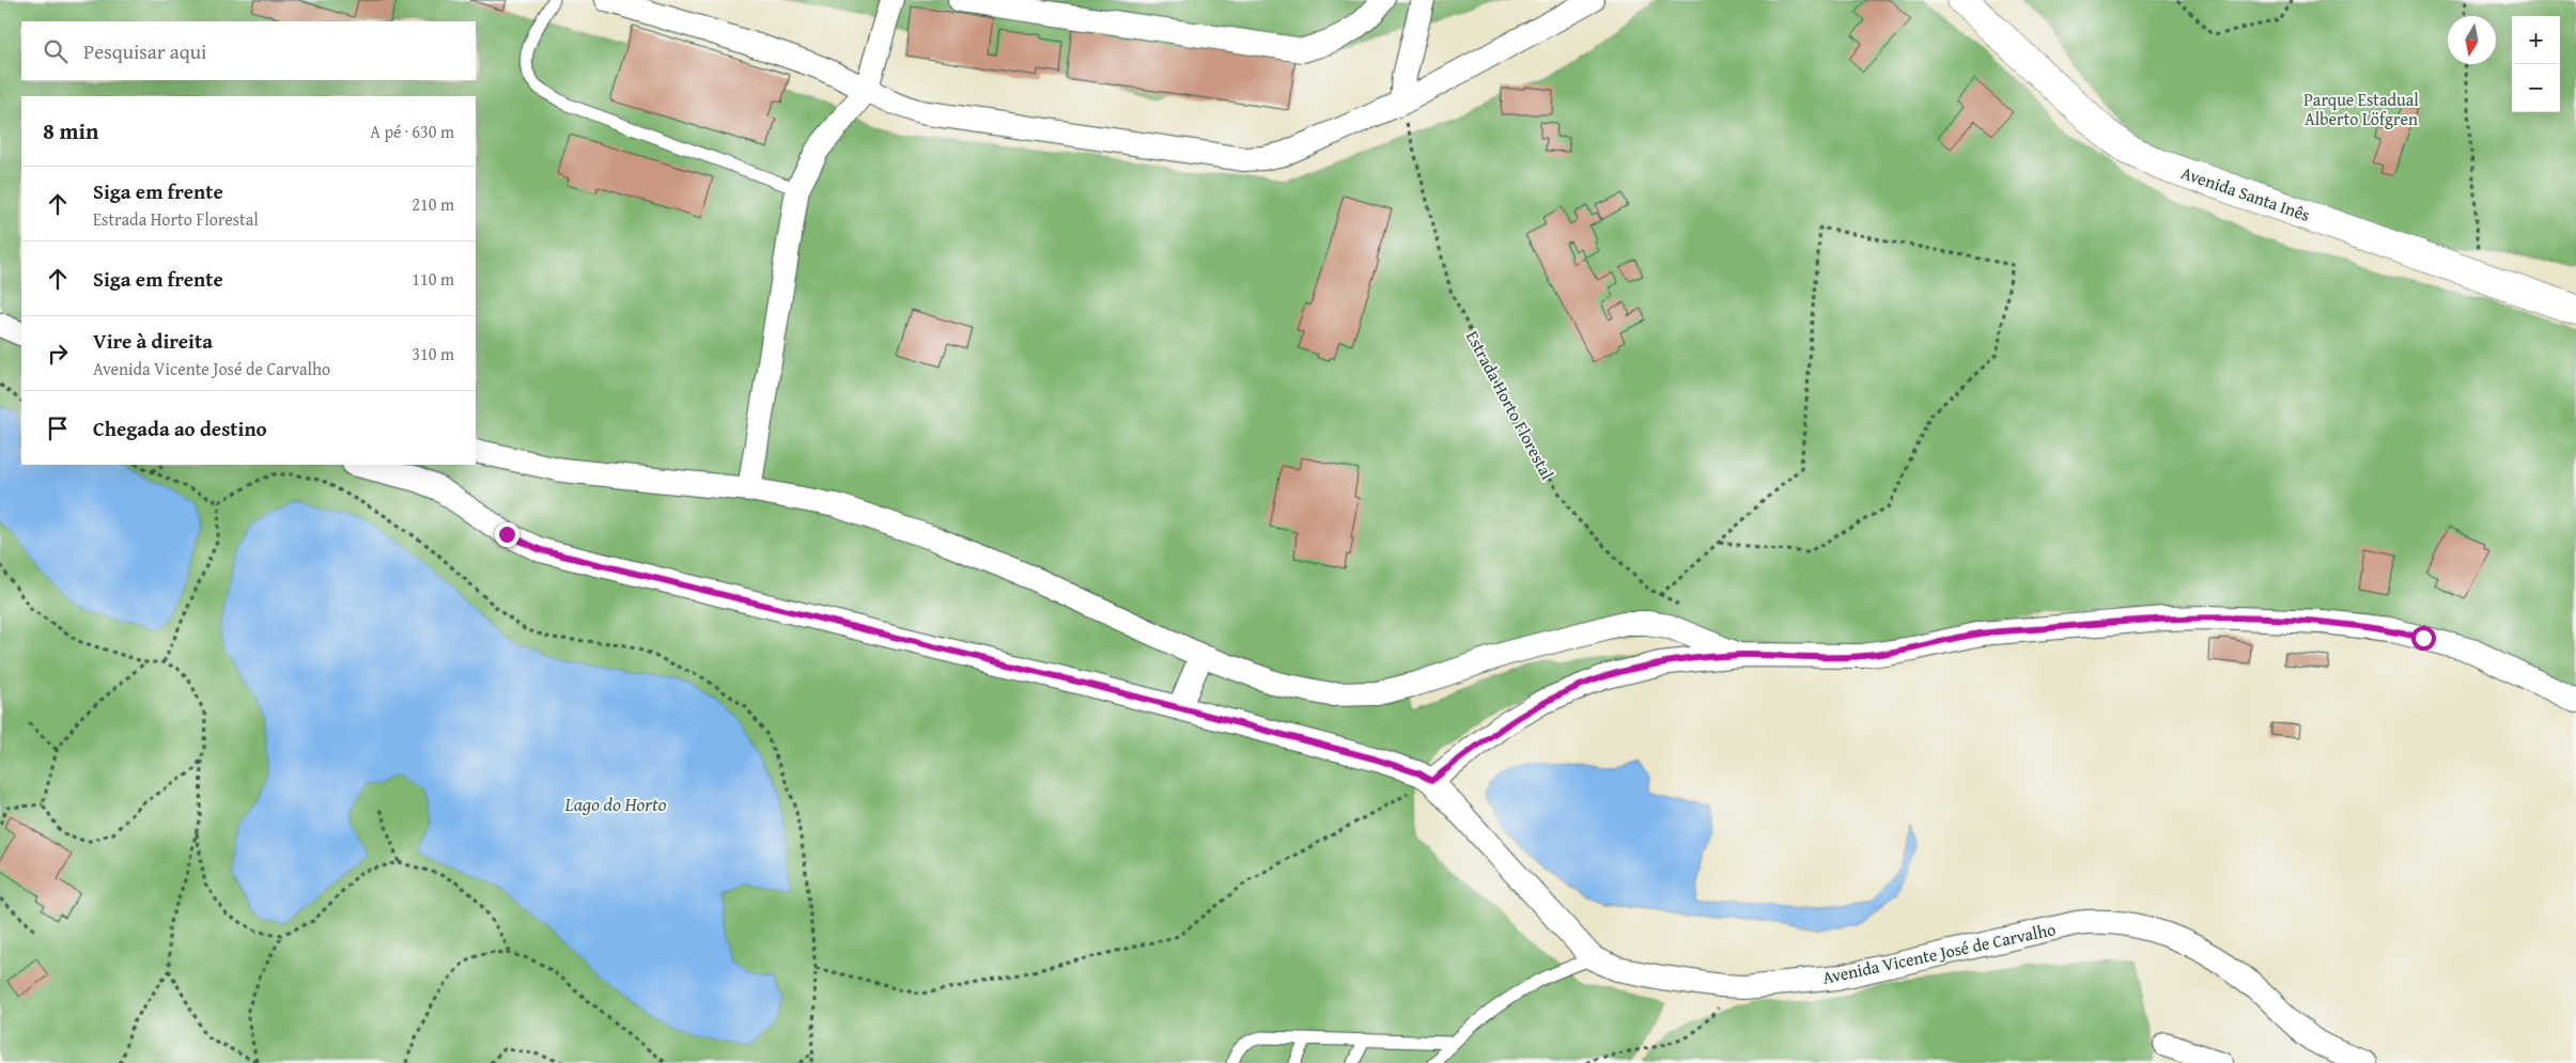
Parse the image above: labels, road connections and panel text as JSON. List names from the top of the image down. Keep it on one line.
{"streets":{"main road":["Avenida Santa Inês"],"street":["Avenida Vicente José de Carvalho"],"path":["Estrada Horto Florestal"]},"water":["Lago do Horto"],"parks":["Parque Estadual Alberto Löfgren"],"north":"bottom","page":{"map_buttons":["+","−"],"search":"Pesquisar aqui","heading":["8 min","A pé · 630 m"],"list":[["Siga em frente","Estrada Horto Florestal","210 m"],["Siga em frente","110 m"],["Vire à direita","Avenida Vicente José de Carvalho","310 m"],"Chegada ao destino"]}}
